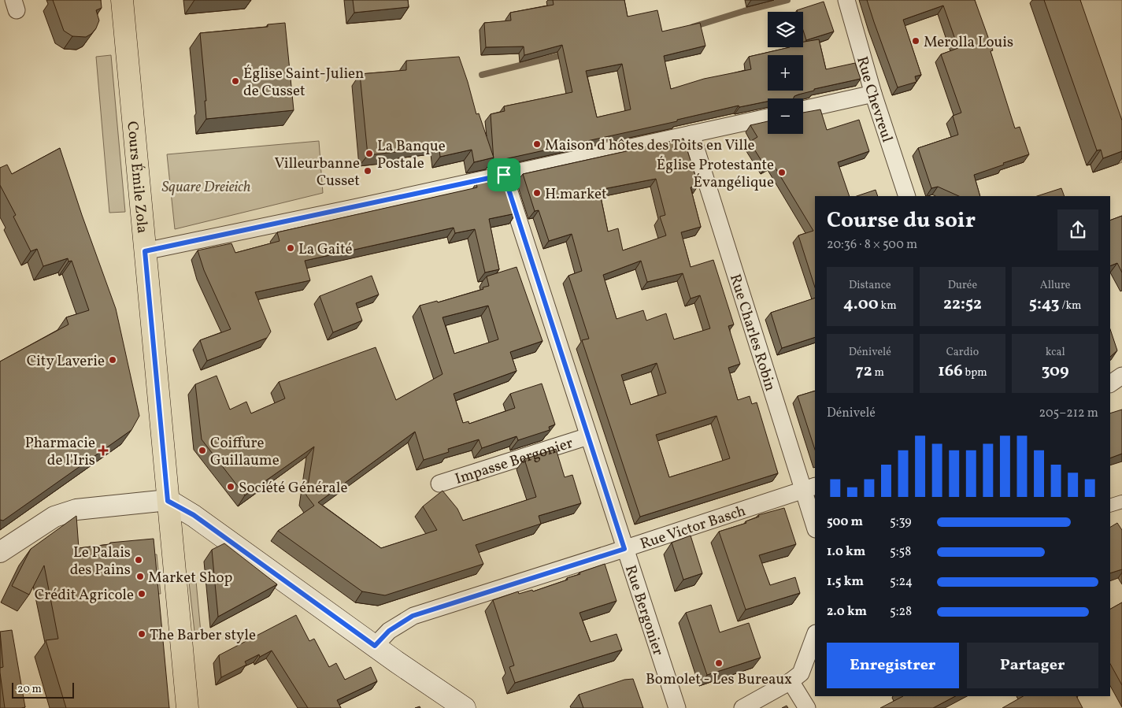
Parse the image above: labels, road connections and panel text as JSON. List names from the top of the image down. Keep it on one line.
{"streets":{"main road":["Cours Émile Zola"],"street":["Rue Chevreul","Rue Charles Robin","Impasse Bergonier","Rue Victor Basch","Rue Bergonier"]},"crossings":[["Rue Charles Robin","Rue Victor Basch"],["Impasse Bergonier","Rue Bergonier"],["Rue Victor Basch","Rue Bergonier"]],"parks":["Square Dreieich"],"places":{"other":["Merolla Louis","Église Saint-Julien de Cusset","Maison d'hôtes des Toits en Ville","La Banque Postale","Villeurbanne Cusset","Église Protestante Évangélique","H.market","La Gaité","City Laverie","Coiffure Guillaume","Société Générale","Le Palais des Pains","Market Shop","Crédit Agricole","The Barber style","Bomolet - Les Bureaux"],"health":["Pharmacie de l'Iris"]},"scale_bar":"20 m","page":{"map_buttons":["+","−"],"heading":["Course du soir","20:36 · 8 × 500 m"],"stats":[["Distance","4.00 km"],["Durée","22:52"],["Allure","5:43 /km"],["Dénivelé","72 m"],["Cardio","166 bpm"],["kcal","309"]],"chart":["Dénivelé","205–212 m"],"list":[{"name":"500 m","note":"5:39"},{"name":"1.0 km","note":"5:58"},{"name":"1.5 km","note":"5:24"},{"name":"2.0 km","note":"5:28"}],"buttons":["Enregistrer","Partager"],"scale":"20 m"}}
